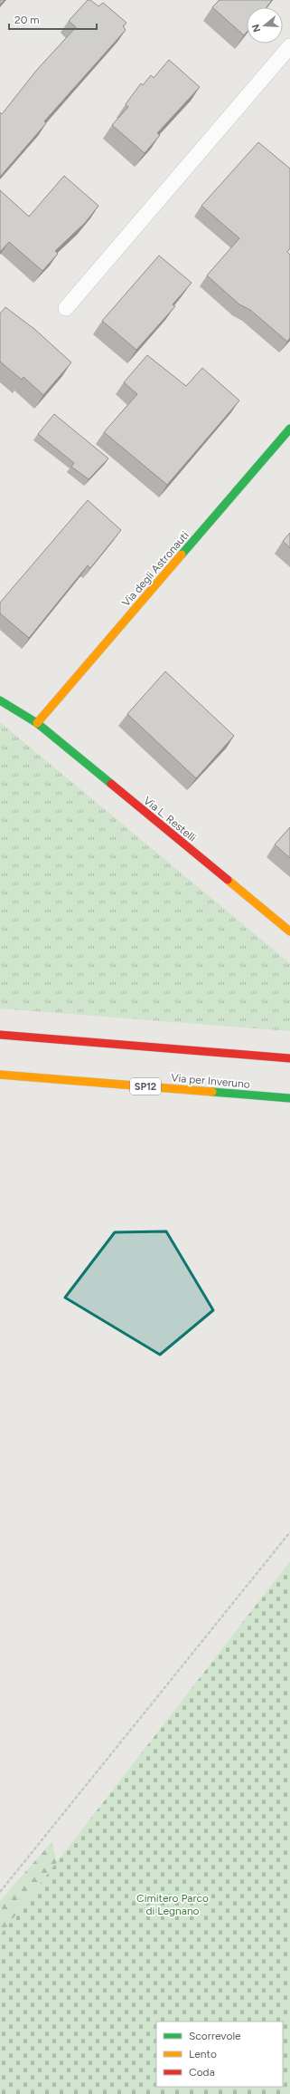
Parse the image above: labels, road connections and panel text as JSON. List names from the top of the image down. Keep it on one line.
{"streets":{"street":["Via degli Astronauti","Via L. Restelli","Via per Inveruno","SP12"]},"crossings":[["Via degli Astronauti","Via L. Restelli"]],"parks":["Cimitero Parco di Legnano"],"legend":["Scorrevole","Lento","Coda"],"scale_bar":"20 m","north":"left"}
